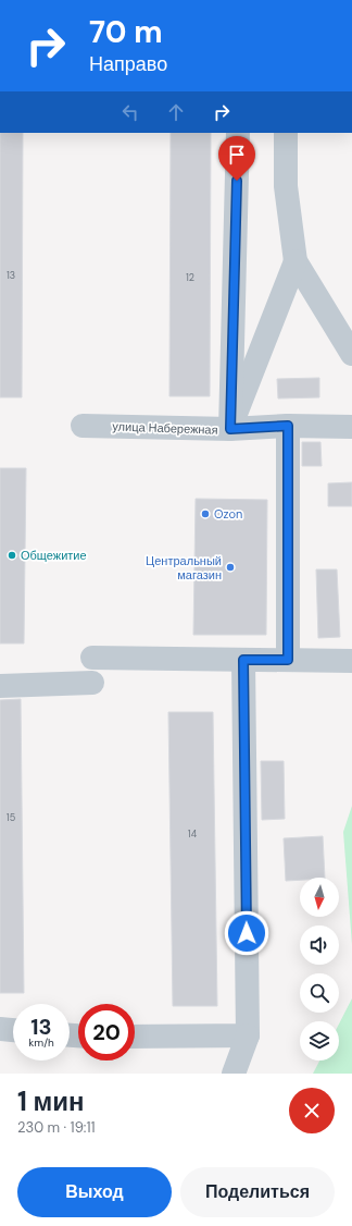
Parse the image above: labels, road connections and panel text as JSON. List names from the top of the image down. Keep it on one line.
{"streets":{"lane":["улица Набережная"]},"places":["Ozon","Общежитие","Центральный магазин"],"house_numbers":["13","12","15","14"],"north":"bottom","page":{"turn":["70 m","Направо"],"speed":"13 km/h","limit":"20","heading":["1 мин","230 m · 19:11"],"buttons":["Выход","Поделиться"]}}
